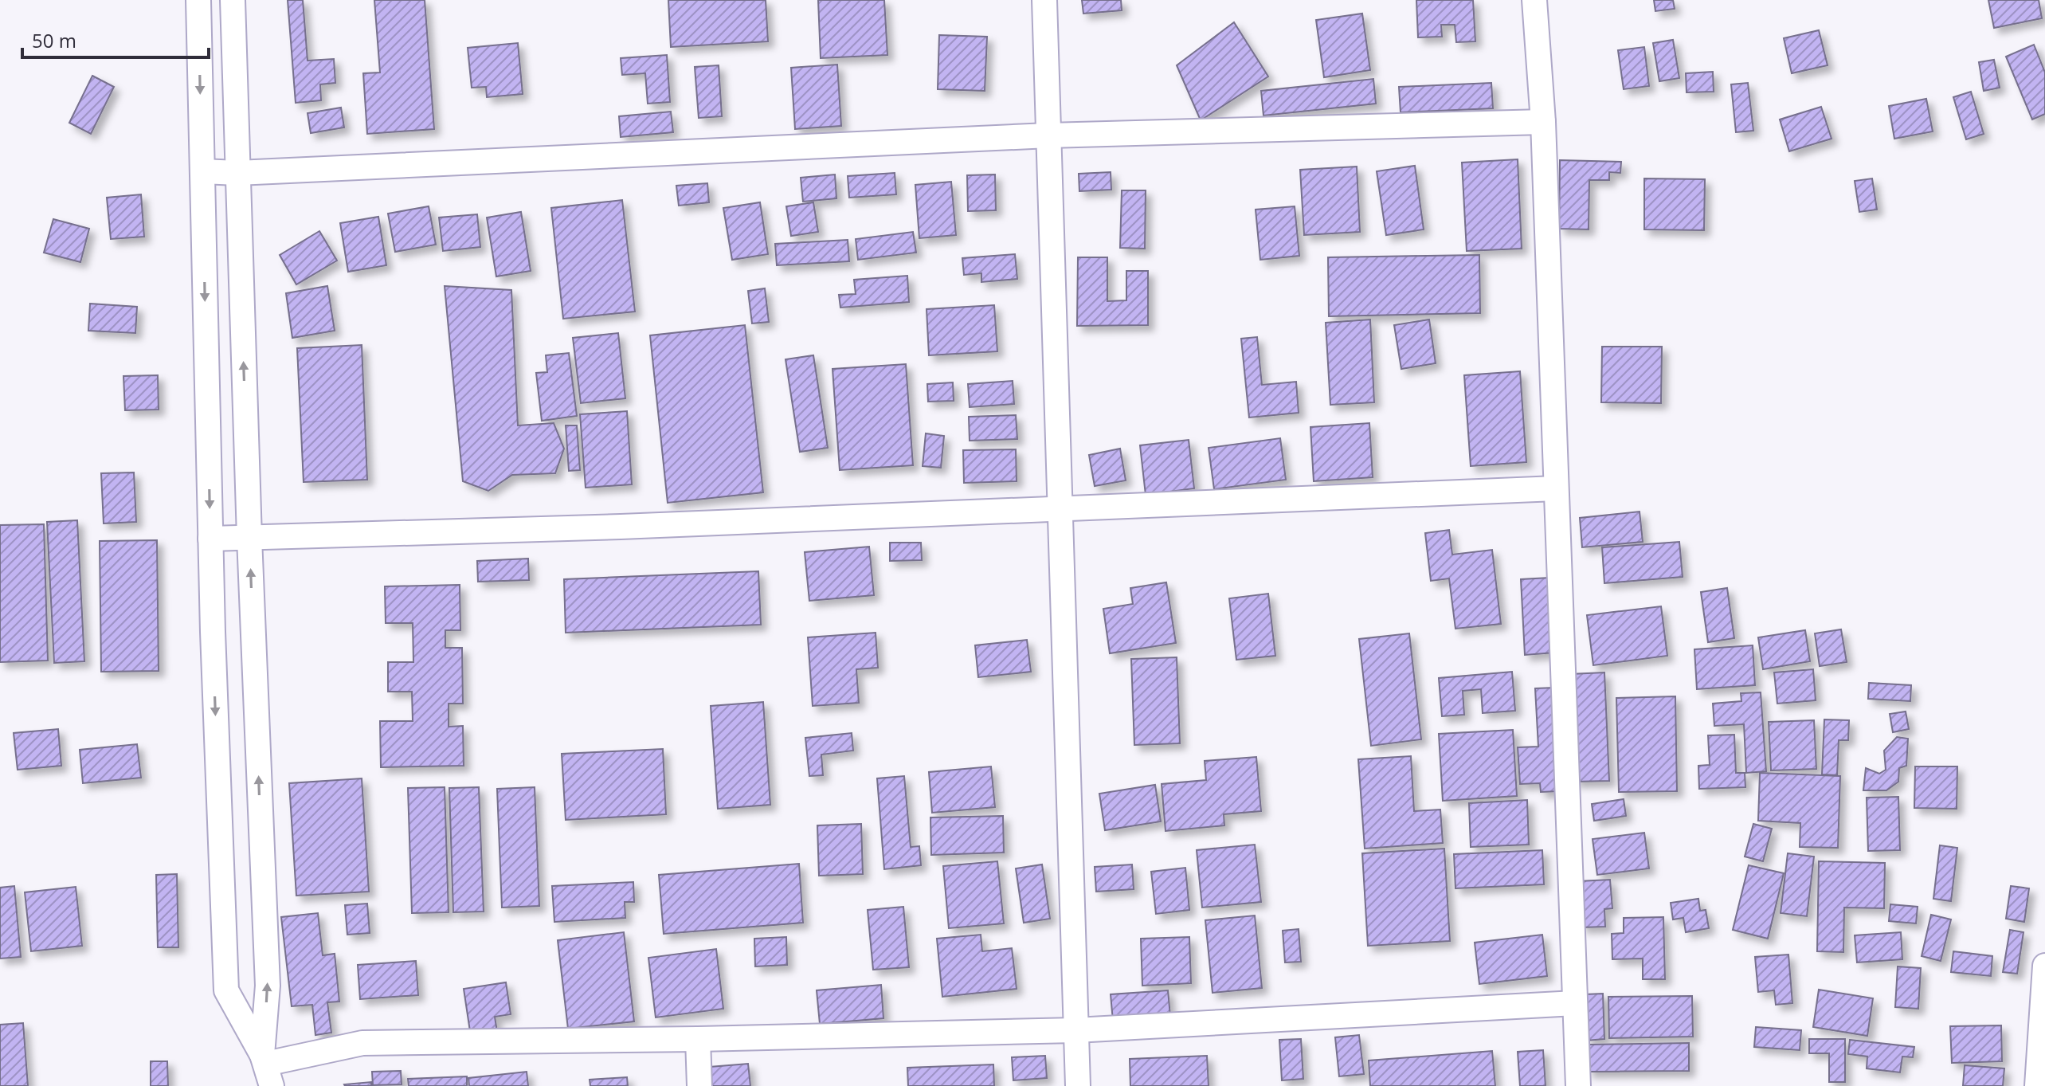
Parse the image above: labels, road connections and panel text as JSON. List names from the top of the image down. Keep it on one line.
{"scale_bar":"50 m"}
